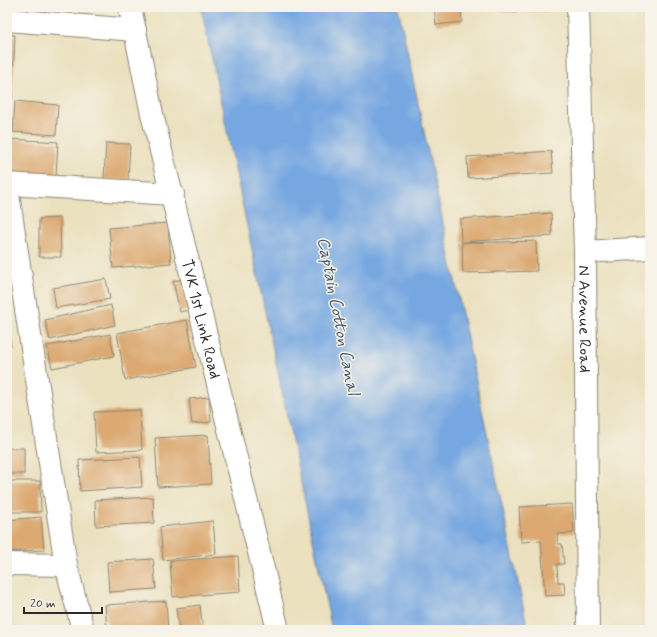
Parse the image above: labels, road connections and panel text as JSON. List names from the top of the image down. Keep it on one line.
{"streets":{"street":["N Avenue Road","TVK 1st Link Road"]},"water":["Captain Cotton Canal"],"scale_bar":"20 m"}
